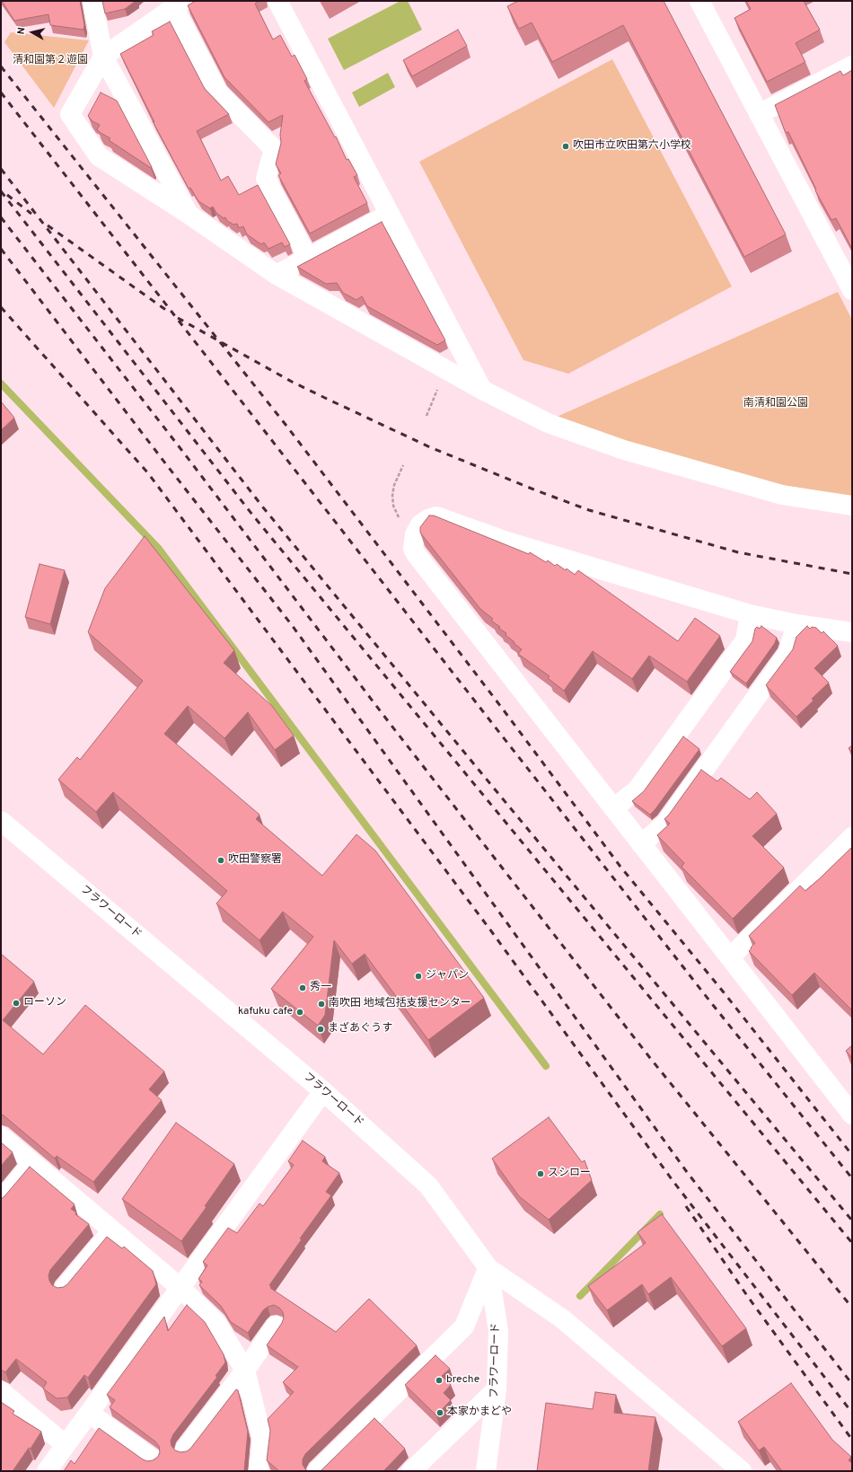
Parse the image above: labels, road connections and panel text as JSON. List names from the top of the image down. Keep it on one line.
{"streets":{"street":["フラワーロード"]},"parks":["清和園第２遊園","南清和園公園"],"places":["吹田市立吹田第六小学校","吹田警察署","ジャパン","秀一","ローソン","南吹田 地域包括支援センター","kafuku cafe","まざあぐうす","スシロー","breche","本家かまどや"],"north":"left"}
